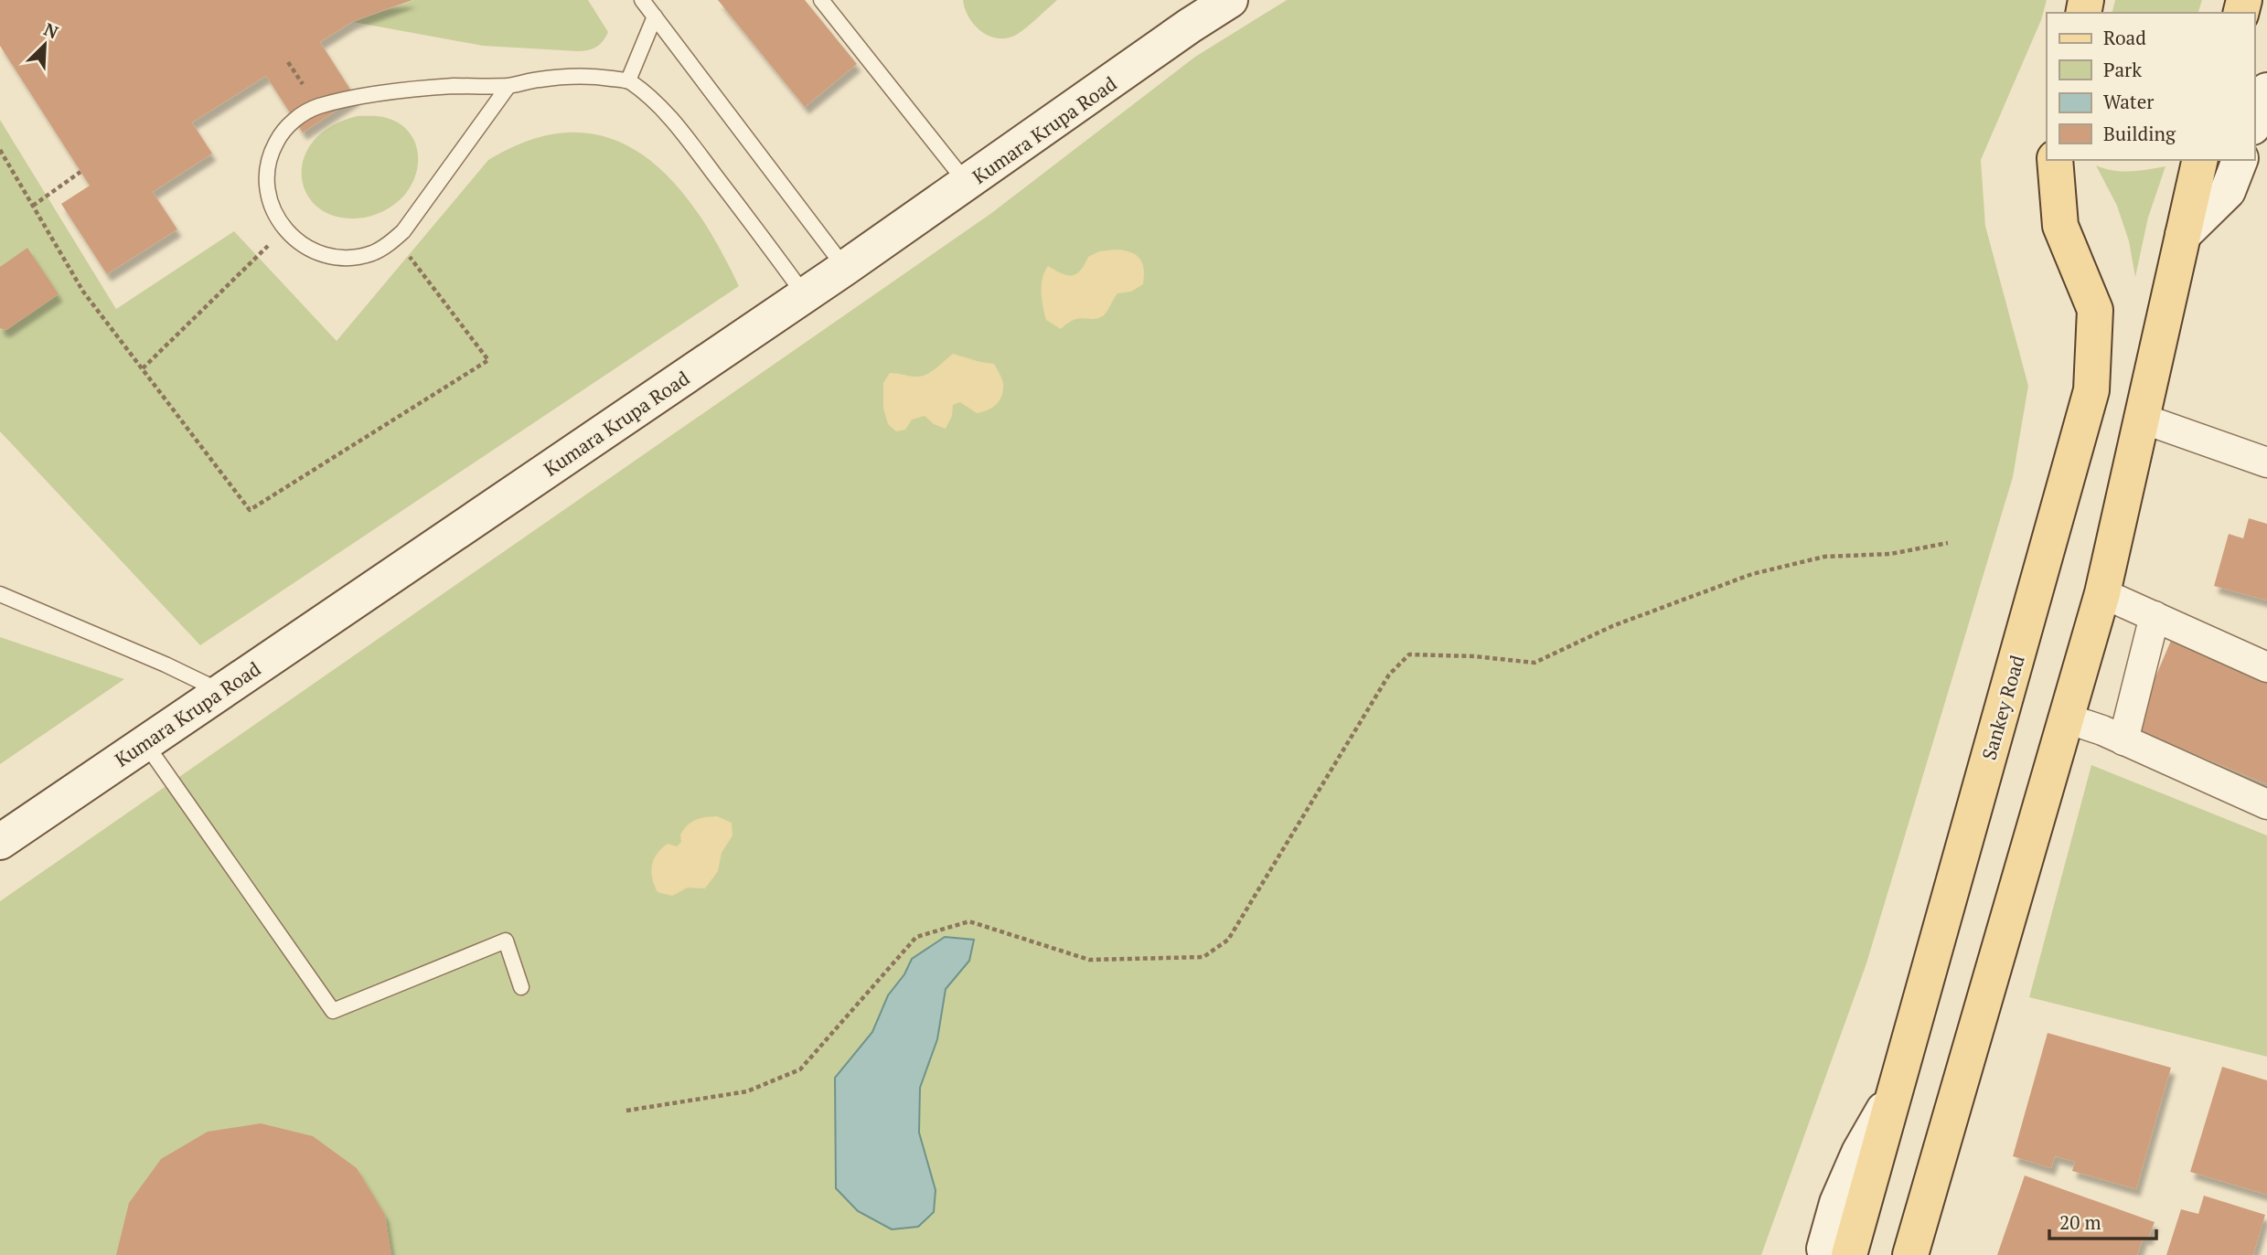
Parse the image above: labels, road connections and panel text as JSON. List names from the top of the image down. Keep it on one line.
{"streets":{"main road":["Sankey Road"],"street":["Kumara Krupa Road"]},"legend":["Road","Park","Water","Building"],"scale_bar":"20 m","north":"top right"}
